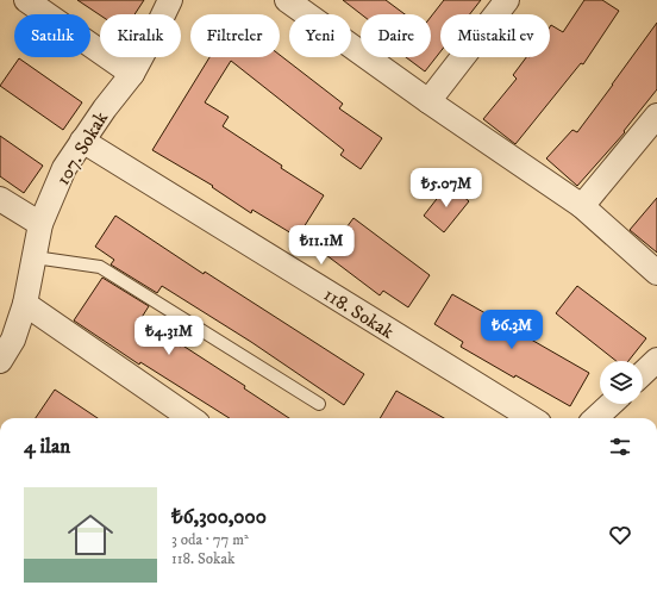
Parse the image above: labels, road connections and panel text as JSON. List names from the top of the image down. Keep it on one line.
{"streets":{"street":["107. Sokak","118. Sokak"]},"crossings":[["107. Sokak","118. Sokak"]],"page":{"chip":["Satılık","Kiralık","Filtreler","Yeni","Daire","Müstakil ev"],"price":["₺5.07M","₺11.1M","₺6.3M","₺4.31M"],"heading":"4 ilan","list":[{"name":"₺6,300,000","note":"3 oda · 77 m² · 118. Sokak"}]}}
